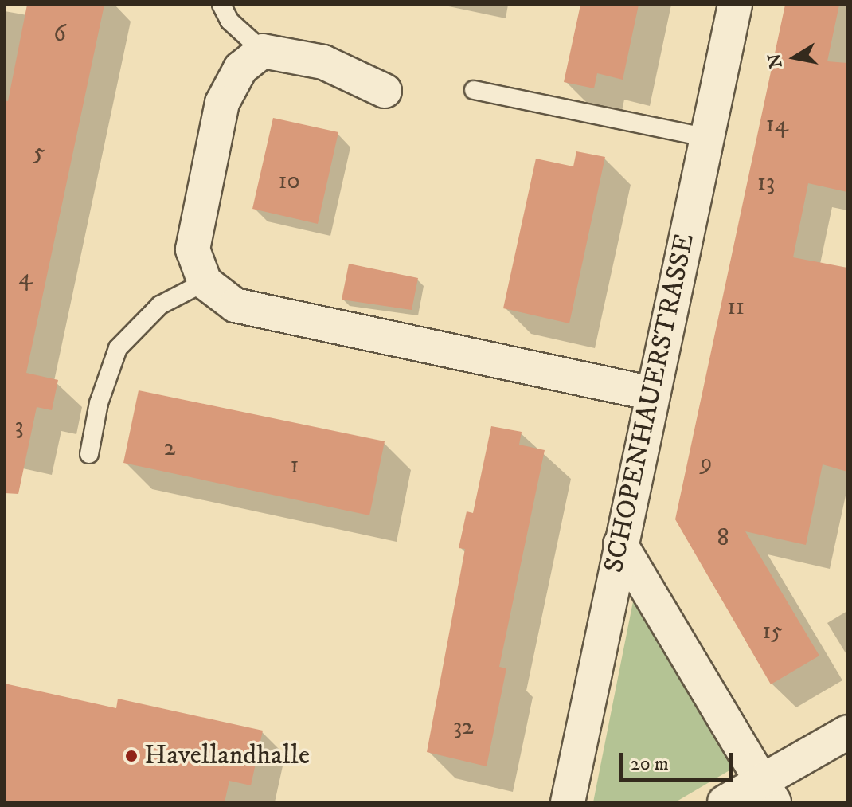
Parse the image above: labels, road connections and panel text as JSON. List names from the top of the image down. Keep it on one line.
{"streets":{"street":["SCHOPENHAUERSTRASSE"]},"places":["Havellandhalle"],"house_numbers":["6","14","5","10","13","4","11","3","2","9","1","8","15","32"],"scale_bar":"20 m","north":"left"}
